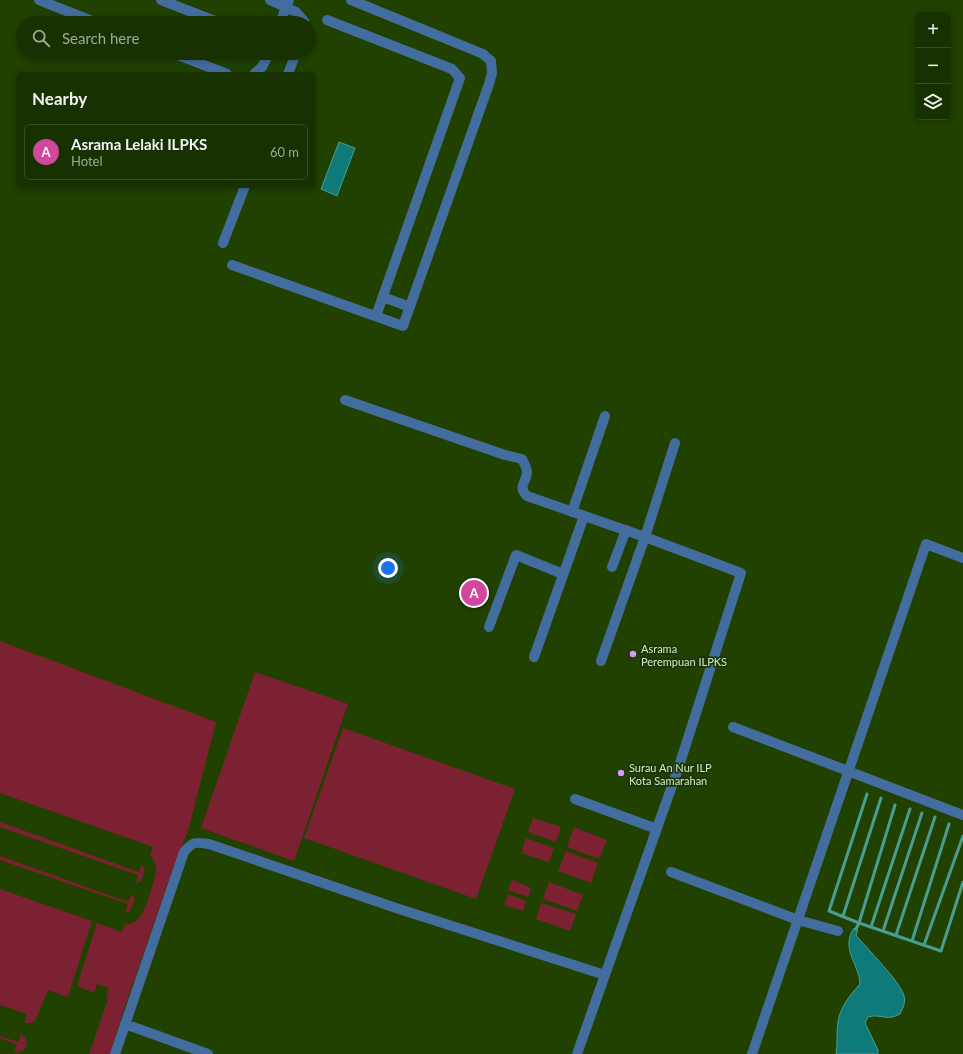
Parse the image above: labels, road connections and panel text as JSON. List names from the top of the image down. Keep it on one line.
{"places":["Asrama Perempuan ILPKS","Surau An Nur ILP Kota Samarahan"],"page":{"map_buttons":["+","−"],"search":"Search here","heading":"Nearby","list":[{"mark":"A","name":"Asrama Lelaki ILPKS","note":"Hotel","value":"60 m"}],"pins":"A"}}
